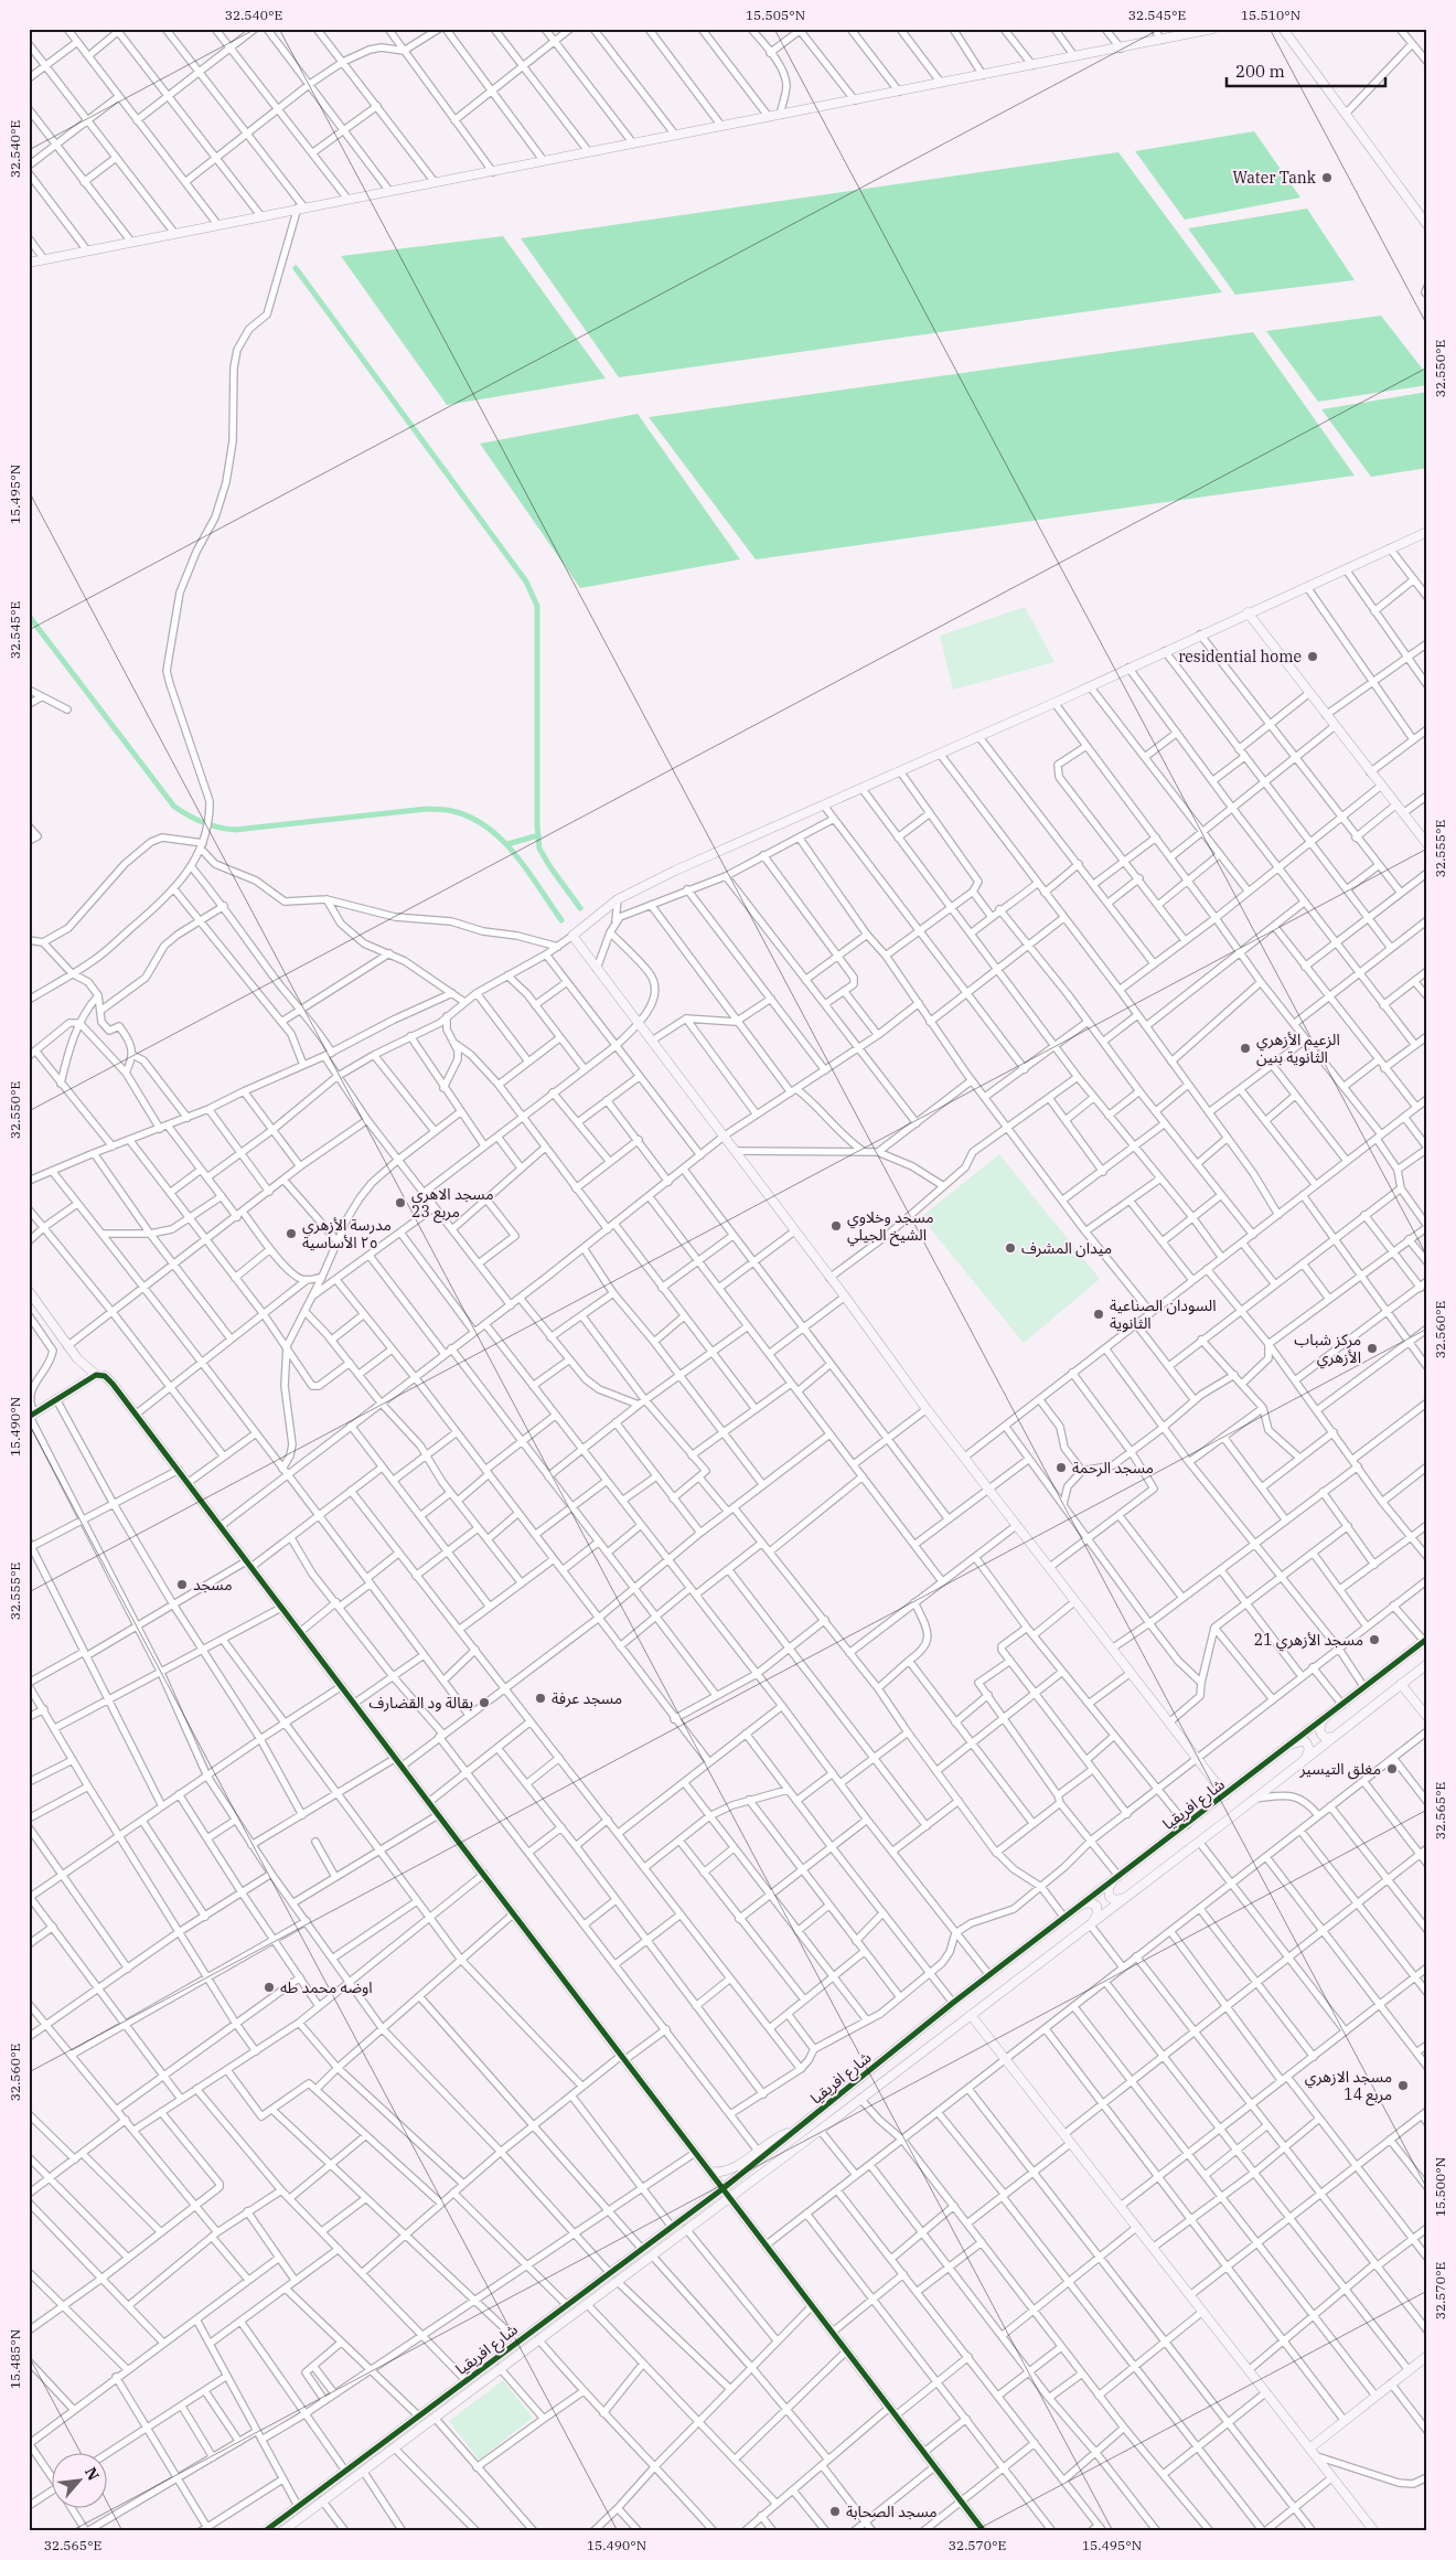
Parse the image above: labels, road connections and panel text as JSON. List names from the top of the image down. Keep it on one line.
{"streets":{"street":["شارع افريقيا"]},"places":["Water Tank","residential home","الزعيم الأزهري الثانوية بنين","مسجد الاهري مربع 23","مسجد وخلاوي الشيخ الجيلي","مدرسة الأزهري ٢٥ الأساسية","ميدان المشرف","السودان الصناعية الثانوية","مركز شباب الأزهري","مسجد الرحمة","مسجد","مسجد الأزهري 21","مسجد عرفة","بقالة ود القضارف","مغلق التيسير","اوضه محمد طه","مسجد الازهري مربع 14","مسجد الصحابة"],"scale_bar":"200 m","north":"top right","coordinates":["32.540°E","15.505°N","32.545°E","15.510°N","32.550°E","15.495°N","32.555°E","32.560°E","15.490°N","32.565°E","15.500°N","32.570°E","15.485°N"]}
